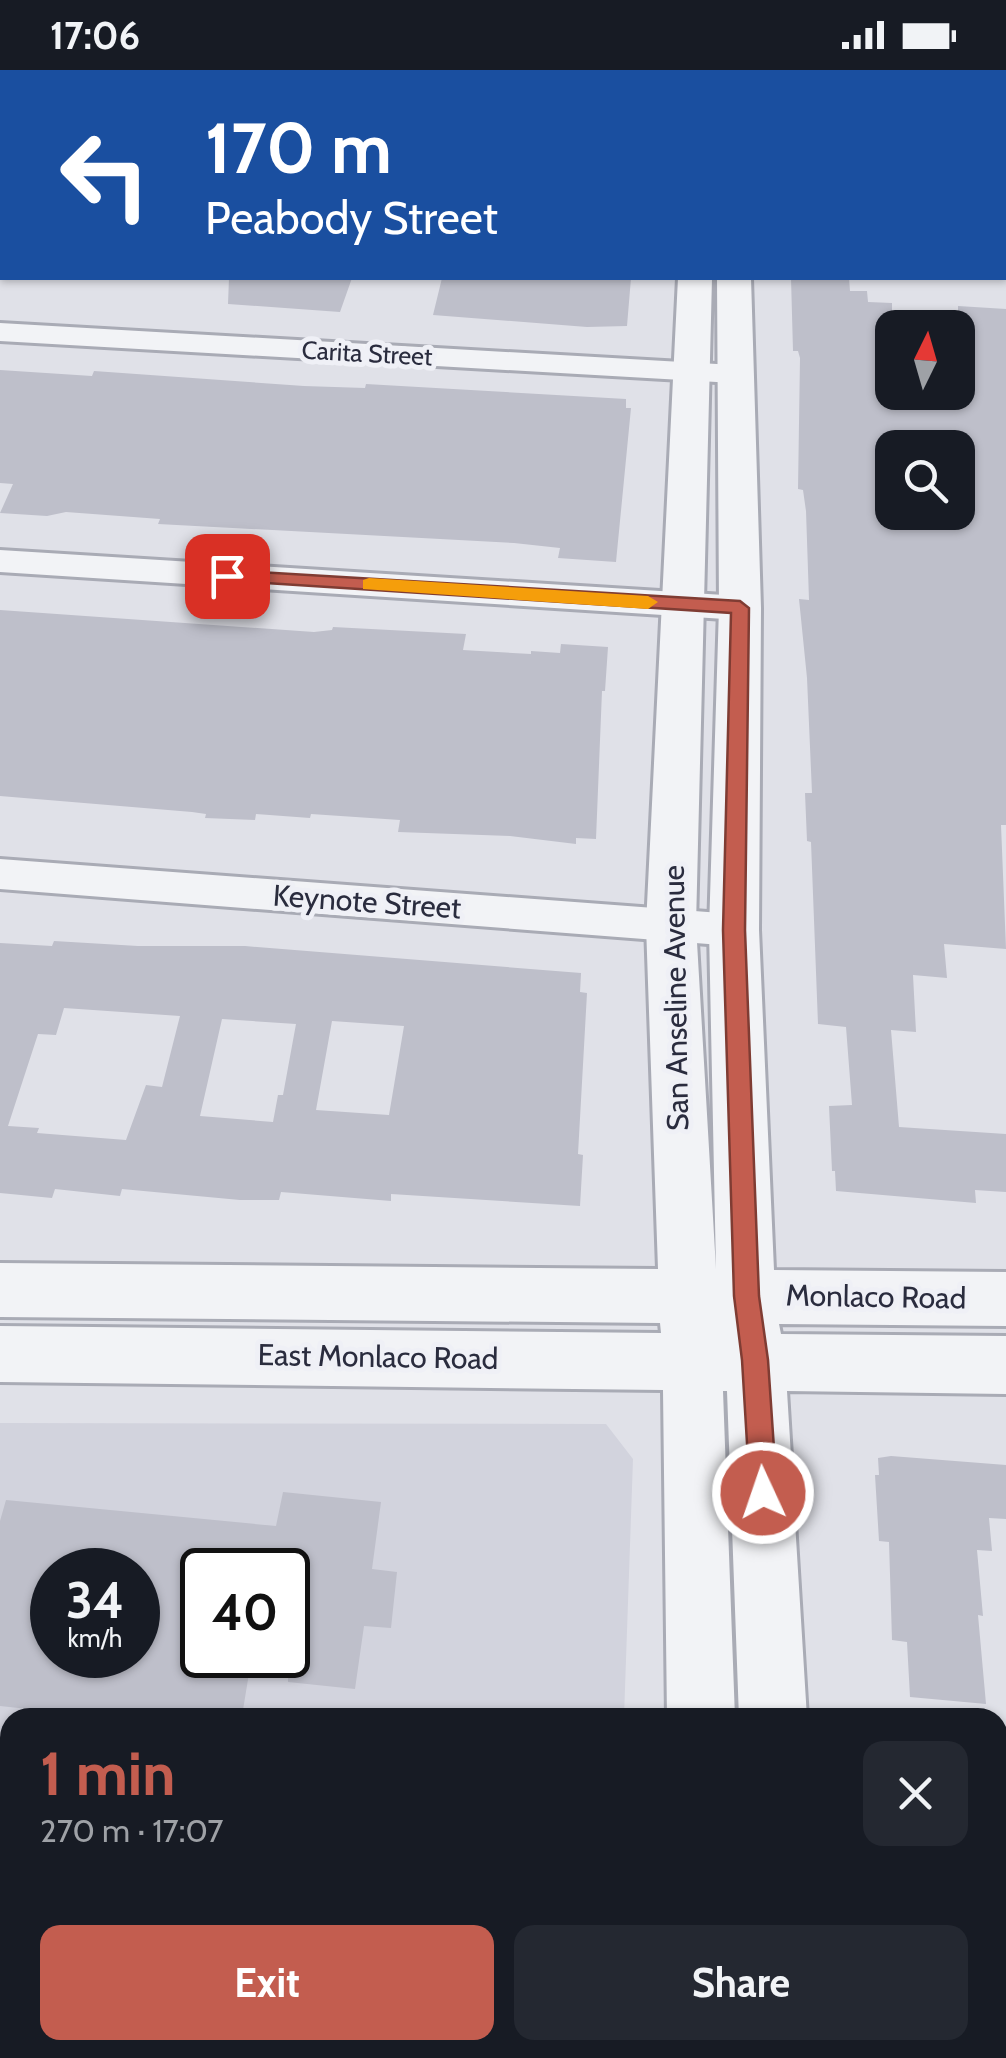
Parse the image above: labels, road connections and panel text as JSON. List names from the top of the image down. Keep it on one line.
{"streets":{"street":["Carita Street","Keynote Street","San Anseline Avenue","Monlaco Road","East Monlaco Road"]},"crossings":[["Carita Street","San Anseline Avenue"],["Keynote Street","San Anseline Avenue"],["San Anseline Avenue","Monlaco Road"],["San Anseline Avenue","East Monlaco Road"],["Monlaco Road","East Monlaco Road"]],"north":"top","page":{"status":"17:06","turn":["170 m","Peabody Street"],"speed":"34 km/h","limit":"40","heading":["1 min","270 m · 17:07"],"buttons":["Exit","Share"]}}
